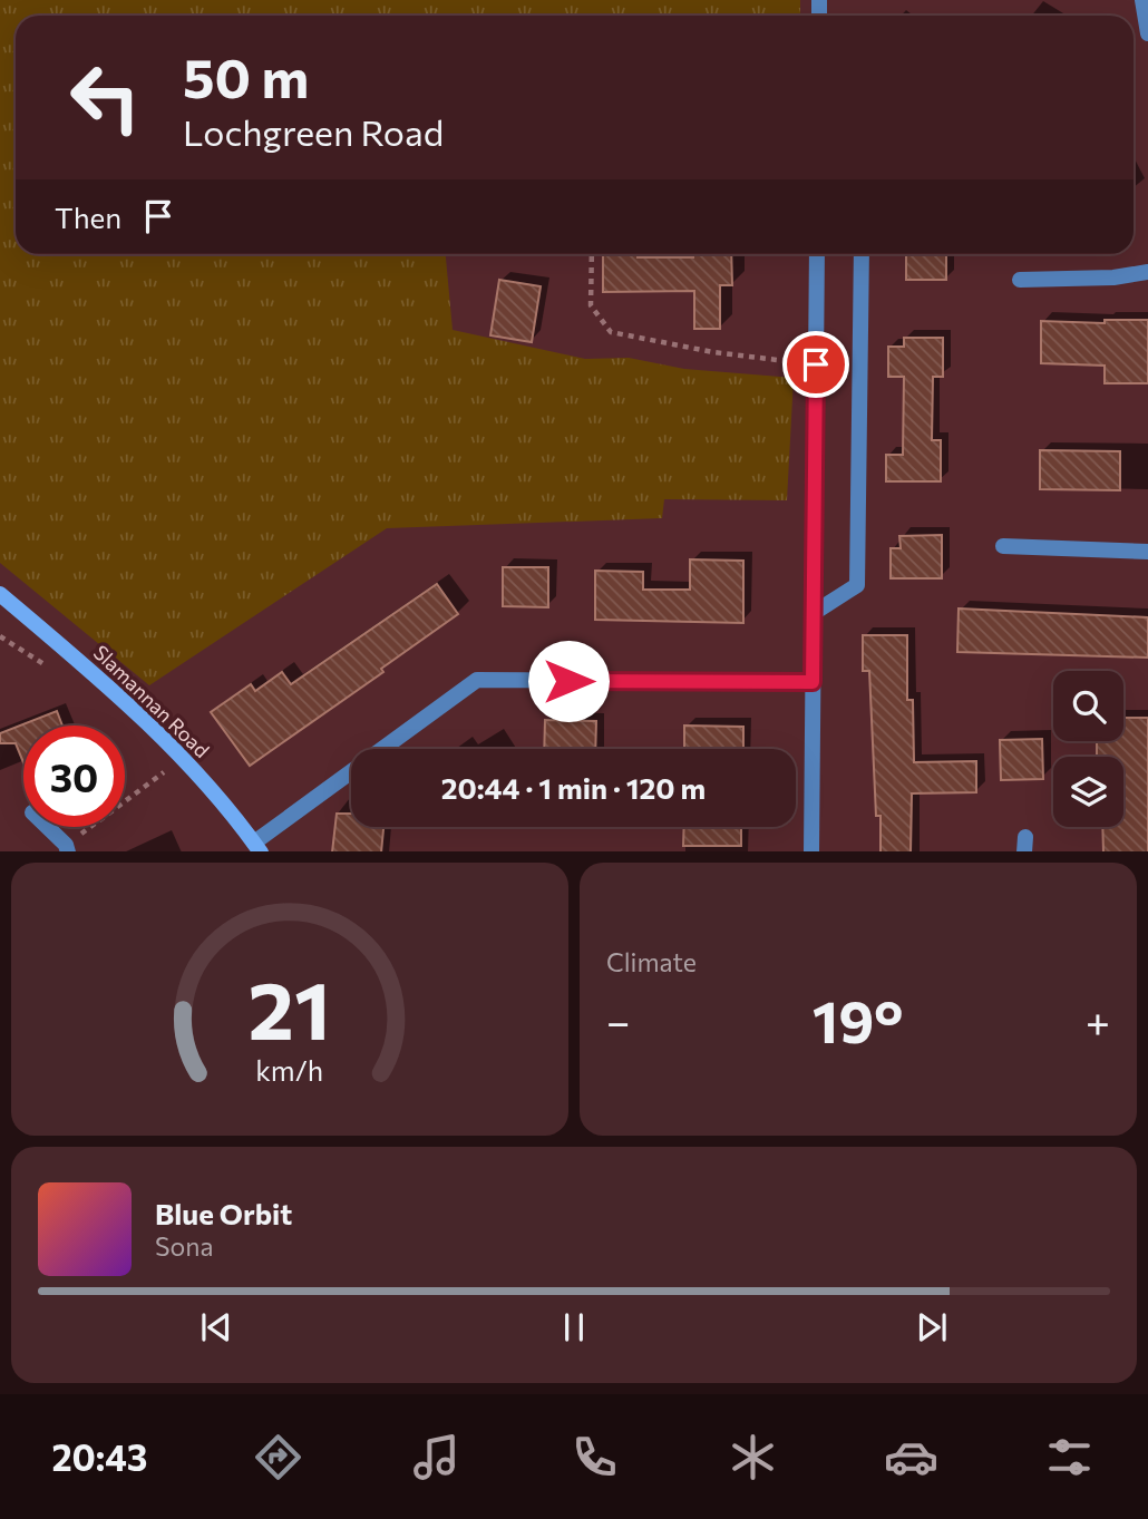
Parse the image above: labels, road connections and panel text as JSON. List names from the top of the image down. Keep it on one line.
{"streets":{"main road":["Slamannan Road"]},"page":{"turn":["50 m","Lochgreen Road"],"then":"Then","limit":"30","trip":"20:44 · 1 min · 120 m","tile":"Climate","heat":["−","19°","+"],"song":["Blue Orbit","Sona"],"tabs":"20:43","gauge":["21","km/h"]}}
